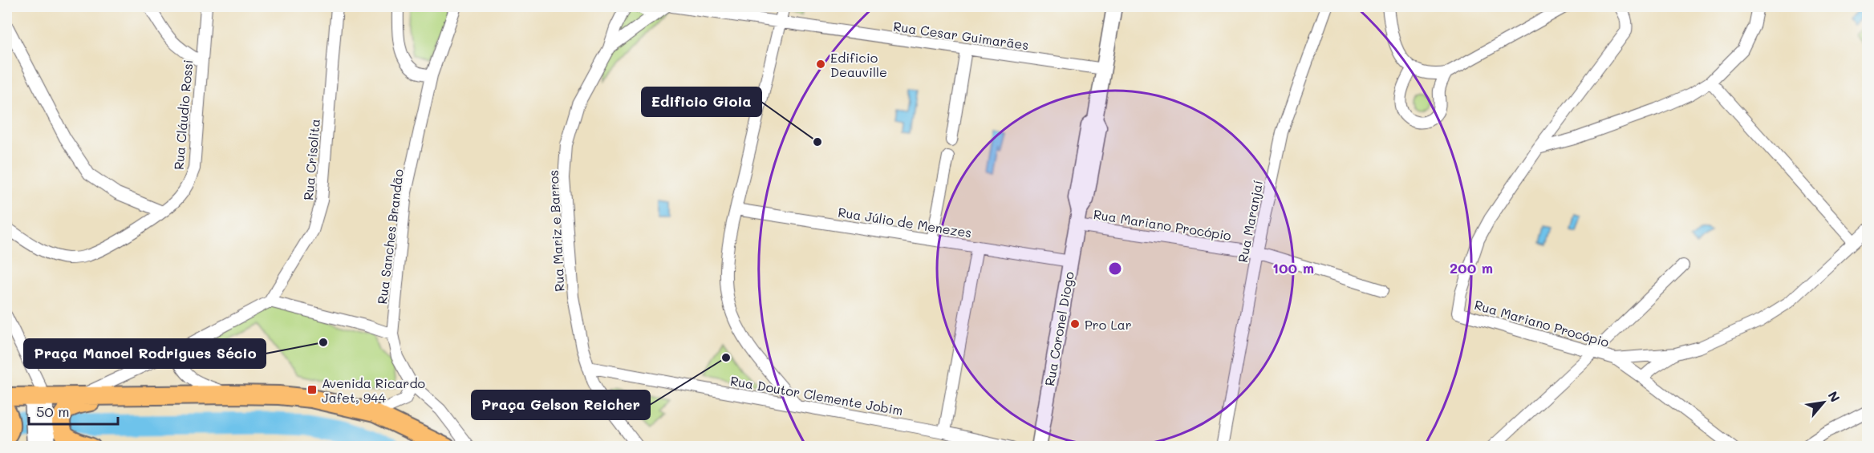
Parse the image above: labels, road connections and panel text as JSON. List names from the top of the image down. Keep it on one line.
{"streets":{"street":["Rua Cesar Guimarães","Rua Cláudio Rossi","Rua Crisolita","Rua Maranjaí","Rua Júlio de Menezes","Rua Mariano Procópio","Rua Mariz e Barros","Rua Sanches Brandão","Rua Coronel Diogo","Rua Doutor Clemente Jobim"]},"crossings":[["Rua Cesar Guimarães","Rua Coronel Diogo"],["Rua Maranjaí","Rua Mariano Procópio"],["Rua Júlio de Menezes","Rua Coronel Diogo"],["Rua Mariano Procópio","Rua Coronel Diogo"],["Rua Mariz e Barros","Rua Doutor Clemente Jobim"]],"places":{"other":["Edificio Deauville","Edificio Gioia","Pro Lar","Praça Manoel Rodrigues Sécio","Praça Gelson Reicher"],"transit":["Avenida Ricardo Jafet, 944"]},"scale_bar":"50 m","north":"top right","rings":["100 m","200 m"]}
